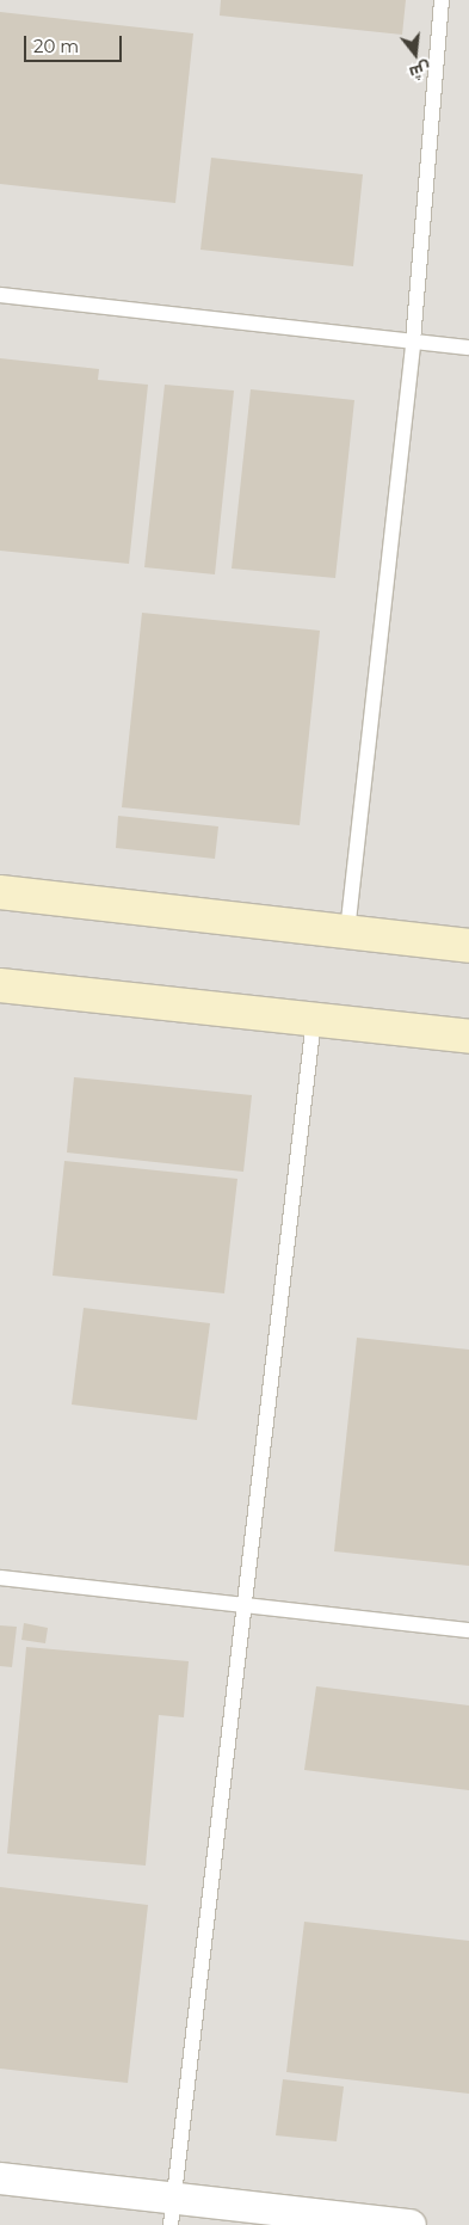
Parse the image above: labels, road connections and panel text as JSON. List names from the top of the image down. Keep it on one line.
{"scale_bar":"20 m","north":"bottom"}
